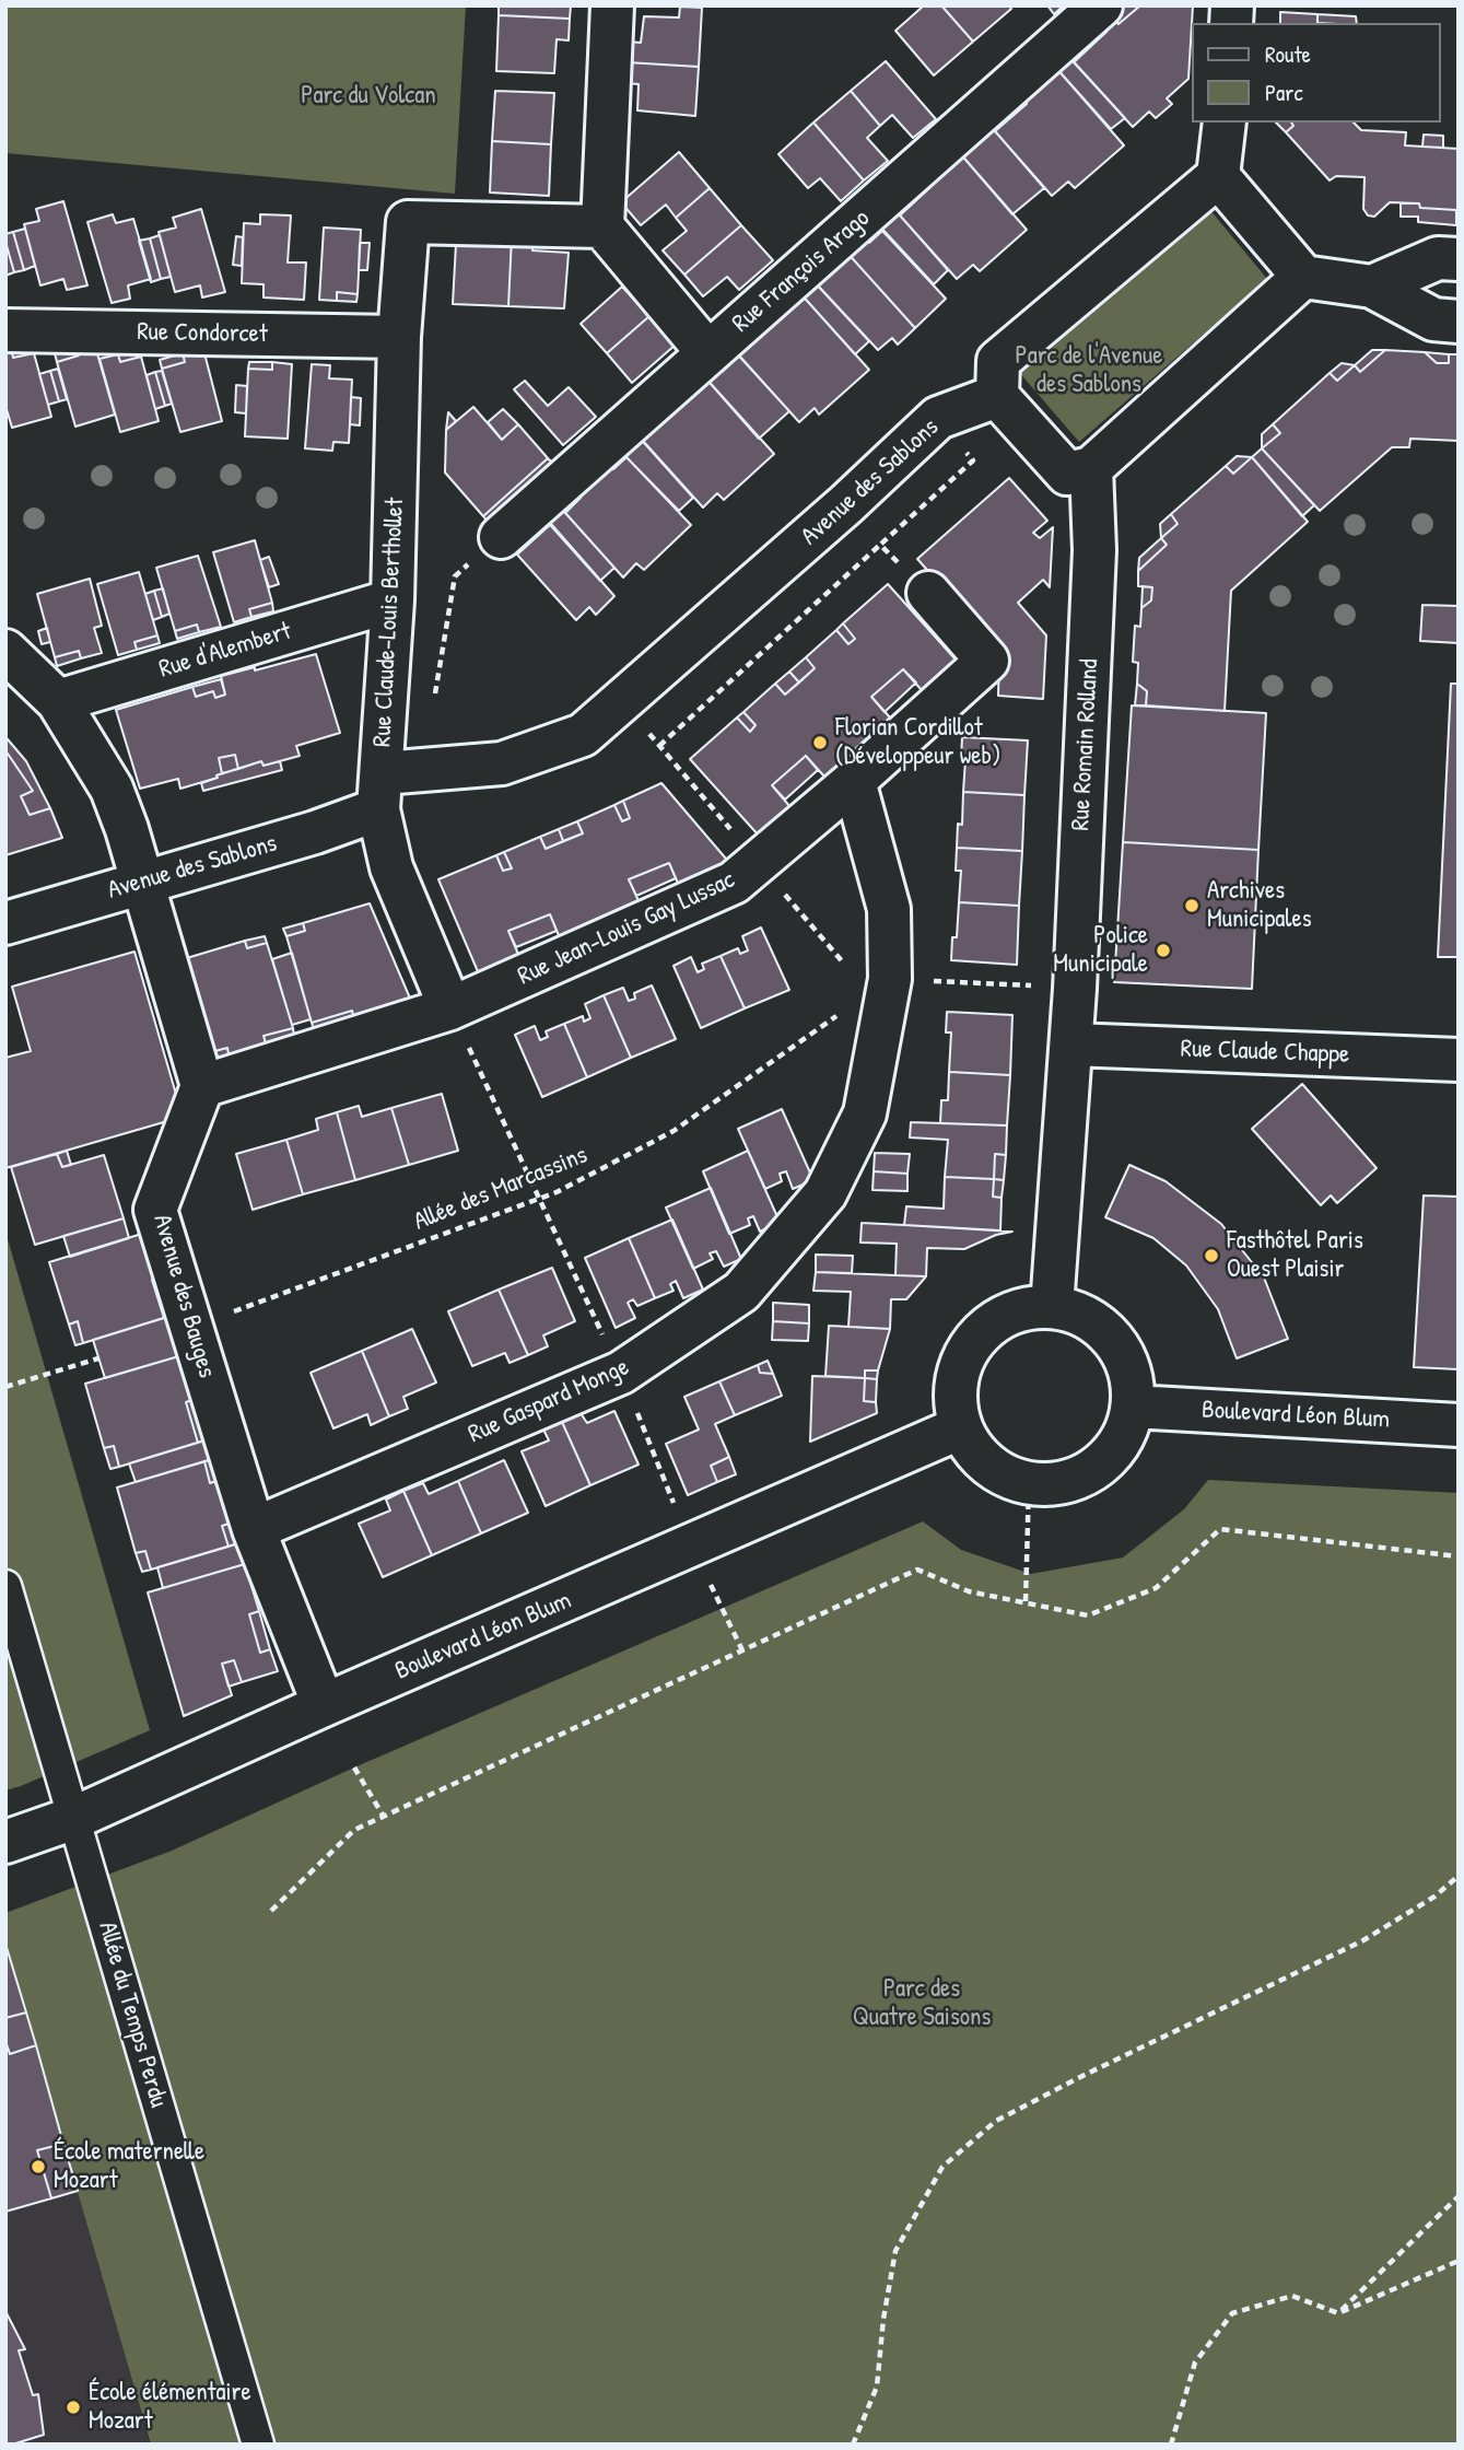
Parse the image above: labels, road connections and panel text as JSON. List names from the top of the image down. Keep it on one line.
{"streets":{"street":["Rue François Arago","Rue Condorcet","Avenue des Sablons","Rue Claude-Louis Berthollet","Rue d'Alembert","Rue Romain Rolland","Rue Jean-Louis Gay Lussac","Rue Claude Chappe","Avenue des Bauges","Rue Gaspard Monge","Boulevard Léon Blum","Allée du Temps Perdu"],"path":["Allée des Marcassins"]},"crossings":[["Rue Condorcet","Rue Claude-Louis Berthollet"],["Avenue des Sablons","Rue Claude-Louis Berthollet"],["Rue Claude-Louis Berthollet","Rue d'Alembert"],["Rue Claude-Louis Berthollet","Rue Jean-Louis Gay Lussac"],["Rue Romain Rolland","Rue Claude Chappe"],["Rue Romain Rolland","Boulevard Léon Blum"],["Rue Jean-Louis Gay Lussac","Avenue des Bauges"],["Rue Jean-Louis Gay Lussac","Rue Gaspard Monge"],["Allée des Marcassins","Avenue des Bauges"],["Allée des Marcassins","Rue Gaspard Monge"],["Avenue des Bauges","Rue Gaspard Monge"],["Avenue des Bauges","Boulevard Léon Blum"],["Boulevard Léon Blum","Allée du Temps Perdu"]],"parks":["Parc du Volcan","Parc de l'Avenue des Sablons","Parc des Quatre Saisons"],"places":["Florian Cordillot (Développeur web)","Archives Municipales","Police Municipale","Fasthôtel Paris Ouest Plaisir","École maternelle Mozart","École élémentaire Mozart"],"legend":["Route","Parc"]}
